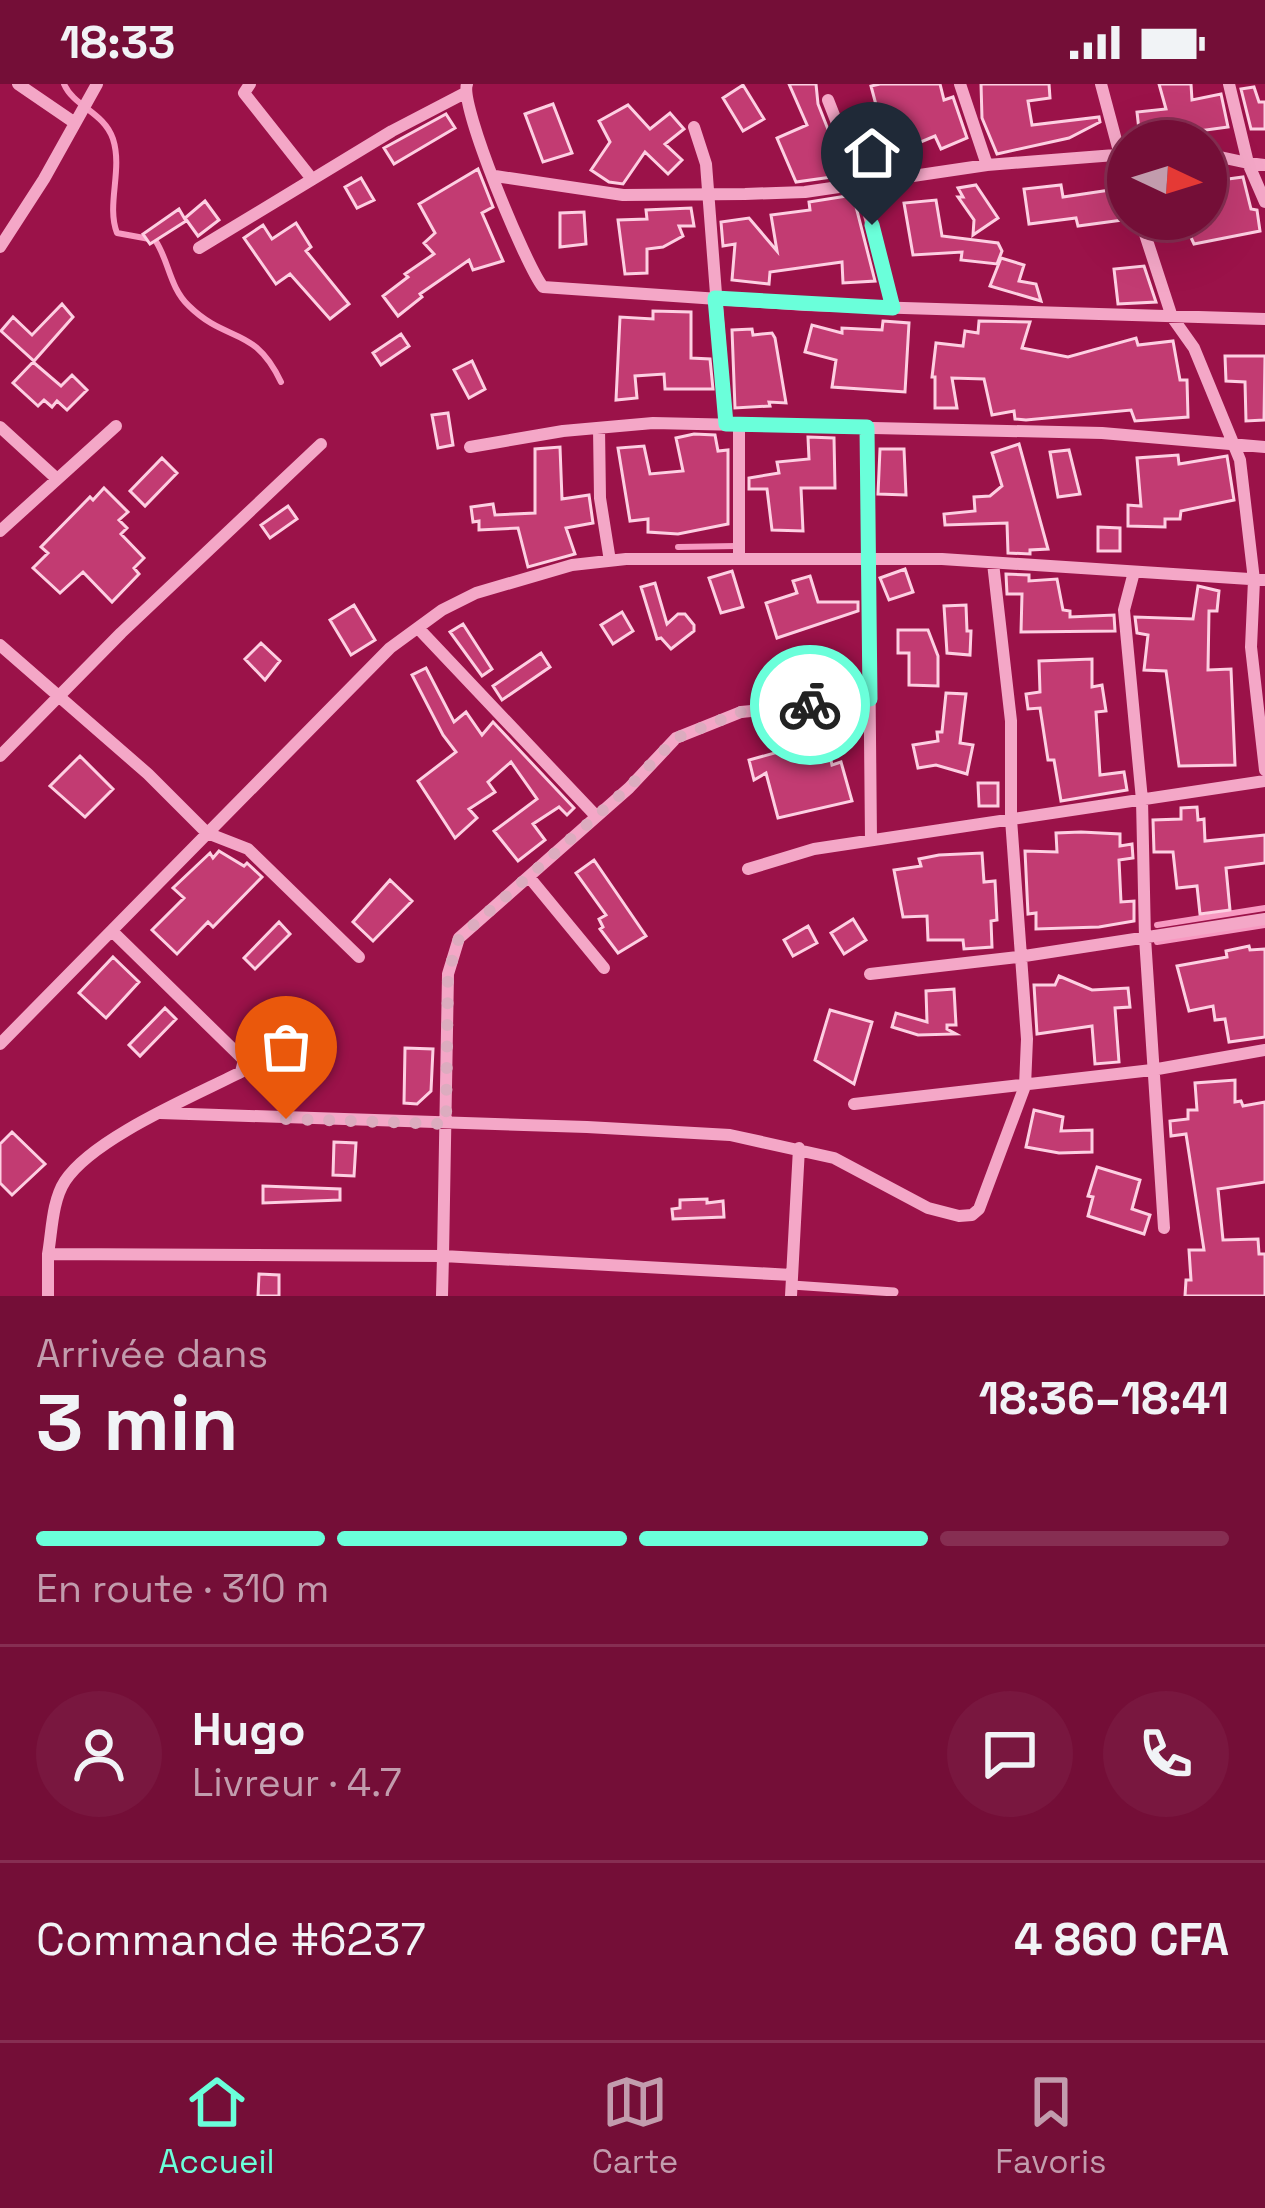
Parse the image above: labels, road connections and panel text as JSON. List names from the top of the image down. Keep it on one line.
{"north":"right","page":{"status":"18:33","heading":["3 min","Arrivée dans","18:36–18:41"],"panel":["Hugo","Livreur · 4.7","Commande #6237","4 860 CFA"],"bar":"En route · 310 m","tabs":["Accueil","Carte","Favoris"]}}
